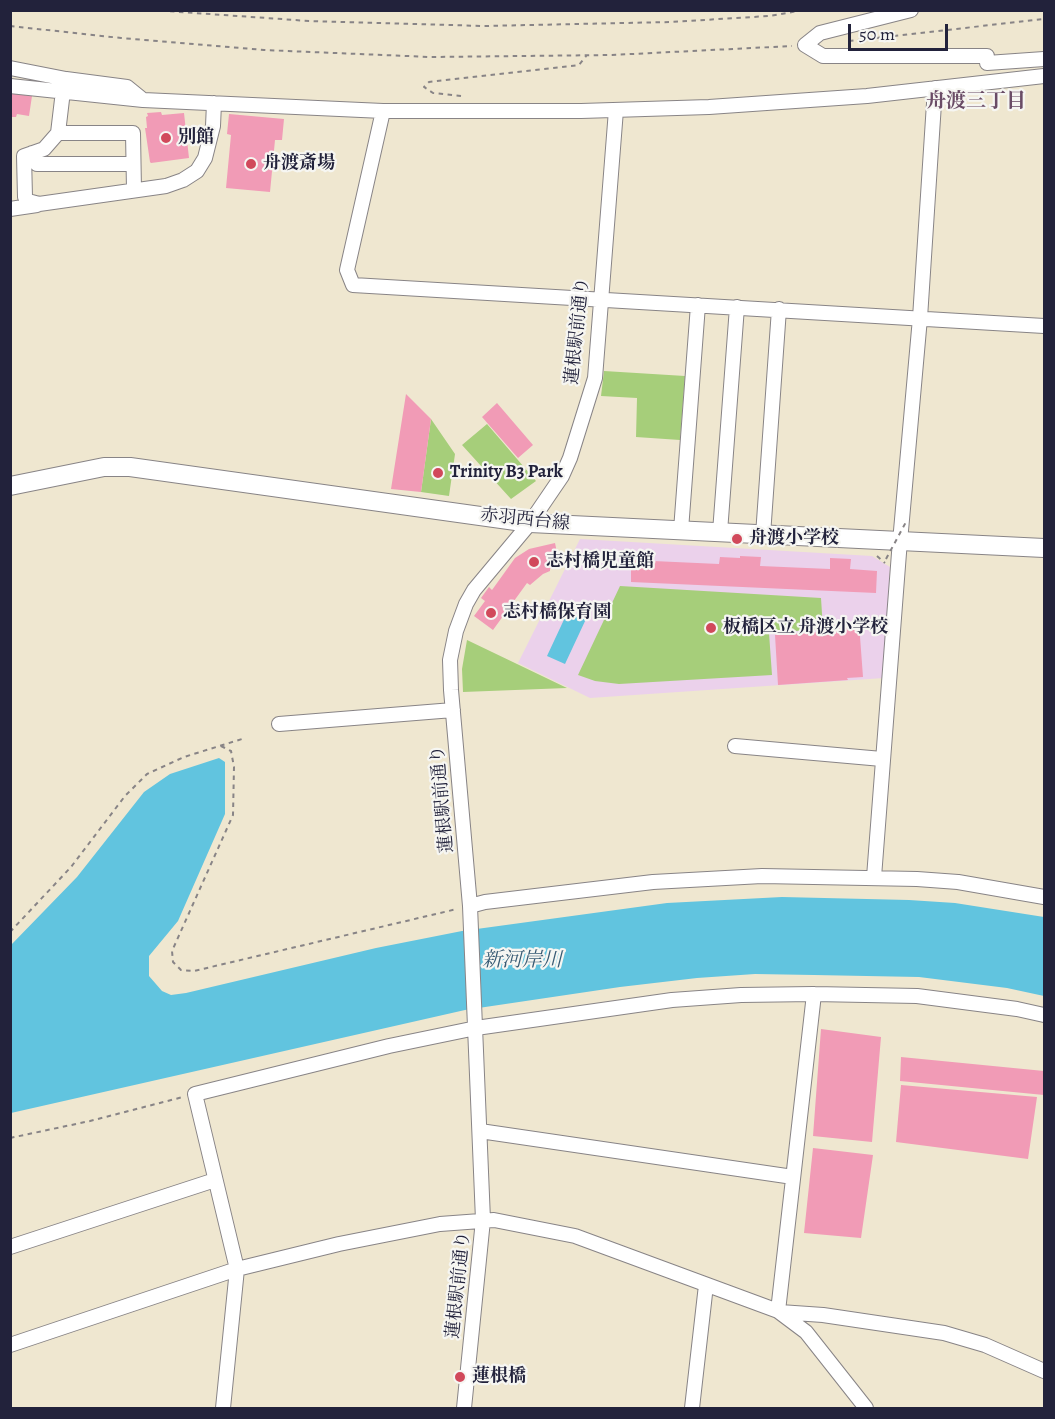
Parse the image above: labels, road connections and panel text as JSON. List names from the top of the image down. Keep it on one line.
{"streets":{"main road":["赤羽西台線"],"street":["蓮根駅前通り"]},"crossings":[["蓮根駅前通り","赤羽西台線"]],"districts":["舟渡三丁目"],"water":["新河岸川"],"places":["別館","舟渡斎場","Trinity B3 Park","舟渡小学校","志村橋児童館","志村橋保育園","板橋区立 舟渡小学校","蓮根橋"],"scale_bar":"50 m"}
